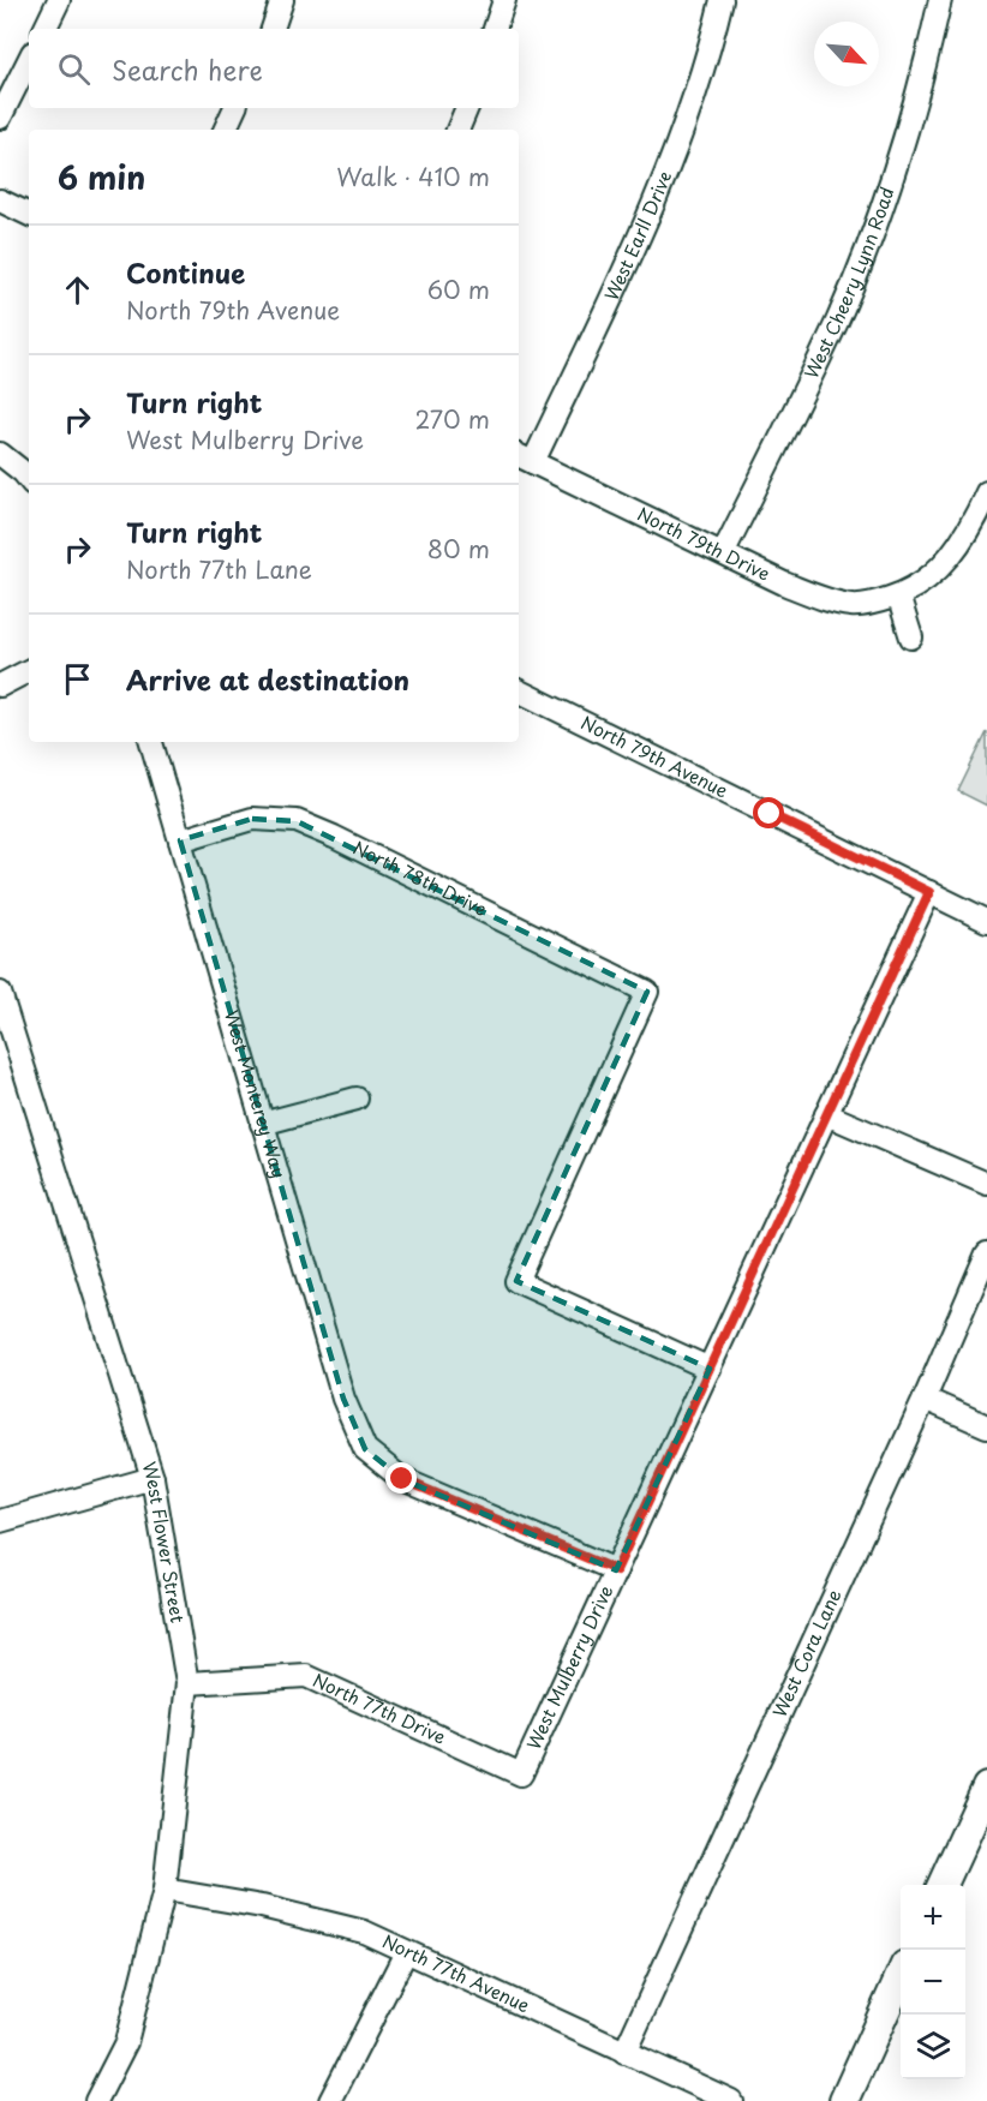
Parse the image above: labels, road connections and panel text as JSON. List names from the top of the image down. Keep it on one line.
{"streets":{"street":["West Earll Drive","West Cheery Lynn Road","North 79th Drive","North 79th Avenue","North 78th Drive","West Monterey Way","West Flower Street","West Cora Lane","West Mulberry Drive","North 77th Drive","North 77th Avenue"]},"crossings":[["West Earll Drive","North 79th Drive"],["West Cheery Lynn Road","North 79th Drive"],["North 79th Avenue","West Mulberry Drive"],["North 78th Drive","West Monterey Way"],["North 78th Drive","West Mulberry Drive"],["West Monterey Way","West Mulberry Drive"],["West Flower Street","North 77th Drive"],["West Flower Street","North 77th Avenue"],["West Cora Lane","North 77th Avenue"],["West Mulberry Drive","North 77th Drive"]],"north":"bottom right","page":{"search":"Search here","heading":["6 min","Walk · 410 m"],"list":[["Continue","North 79th Avenue","60 m"],["Turn right","West Mulberry Drive","270 m"],["Turn right","North 77th Lane","80 m"],"Arrive at destination"],"map_buttons":["+","−"]}}
